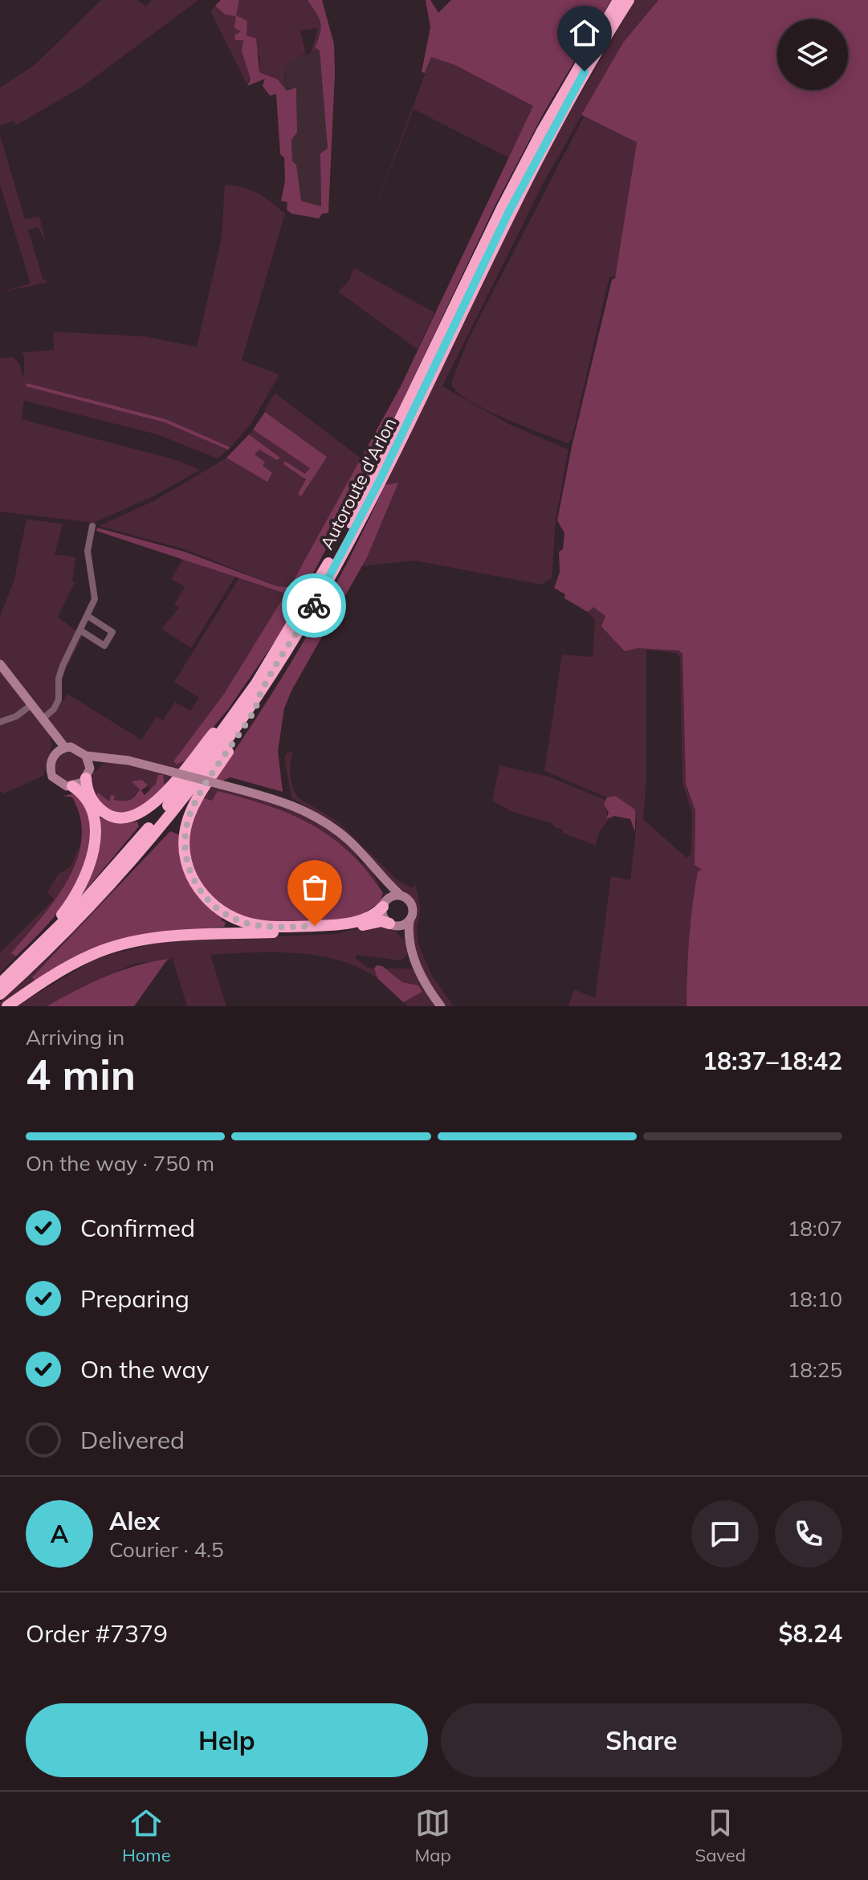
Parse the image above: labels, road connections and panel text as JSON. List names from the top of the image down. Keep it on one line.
{"streets":{"highway":["Autoroute d'Arlon"]},"page":{"heading":["4 min","Arriving in","18:37–18:42"],"panel":["Alex","Courier · 4.5","Order #7379","$8.24"],"bar":"On the way · 750 m","list":[["Confirmed","18:07"],["Preparing","18:10"],["On the way","18:25"],"Delivered"],"round":"A","buttons":["Help","Share"],"tabs":["Home","Map","Saved"]}}
